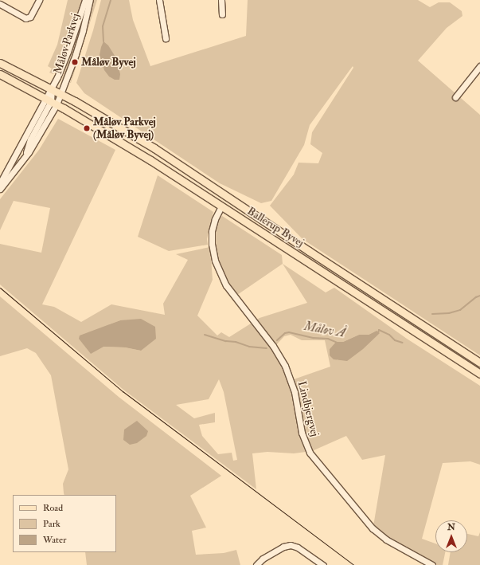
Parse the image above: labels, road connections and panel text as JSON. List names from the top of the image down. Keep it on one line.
{"streets":{"main road":["Ballerup Byvej"],"street":["Måløv Parkvej","Lindbjergvej"]},"crossings":[["Måløv Parkvej","Ballerup Byvej"],["Ballerup Byvej","Lindbjergvej"]],"water":["Måløv Å"],"places":["Måløv Byvej","Måløv Parkvej (Måløv Byvej)"],"legend":["Road","Park","Water"],"north":"top"}
